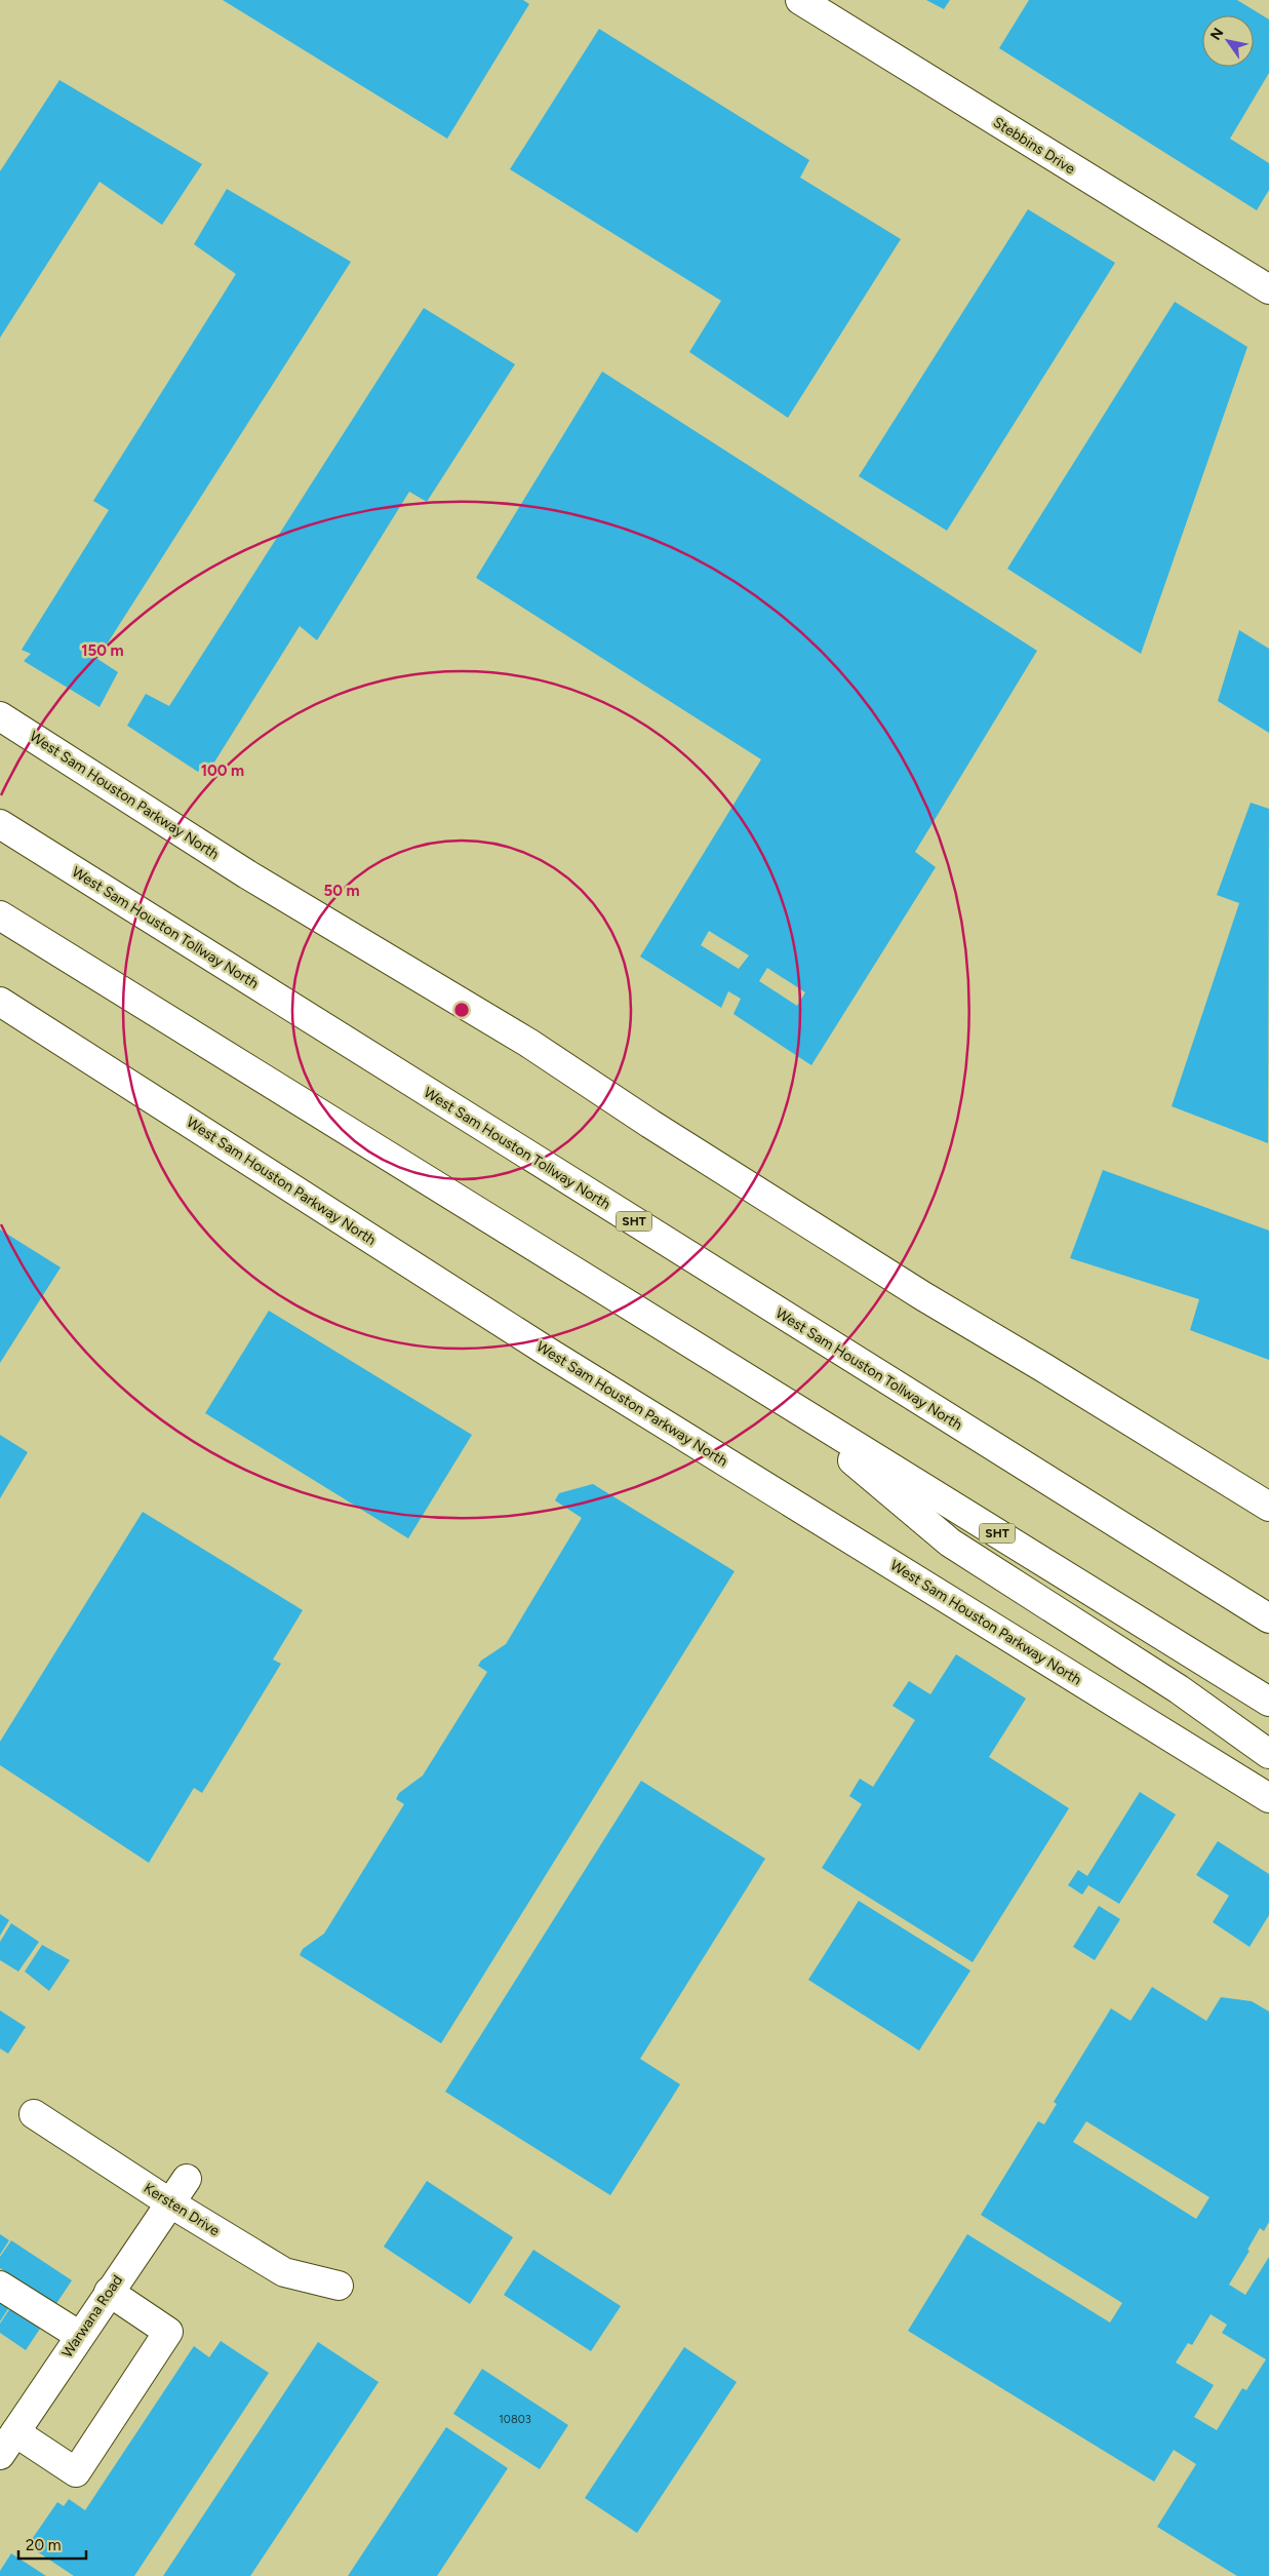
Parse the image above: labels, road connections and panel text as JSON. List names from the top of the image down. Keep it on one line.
{"streets":{"main road":["Stebbins Drive","West Sam Houston Parkway North","West Sam Houston Tollway North","SHT","Kersten Drive","Warwana Road"]},"crossings":[["Kersten Drive","Warwana Road"]],"house_numbers":["10803"],"scale_bar":"20 m","north":"top left","rings":["150 m","100 m","50 m"]}
